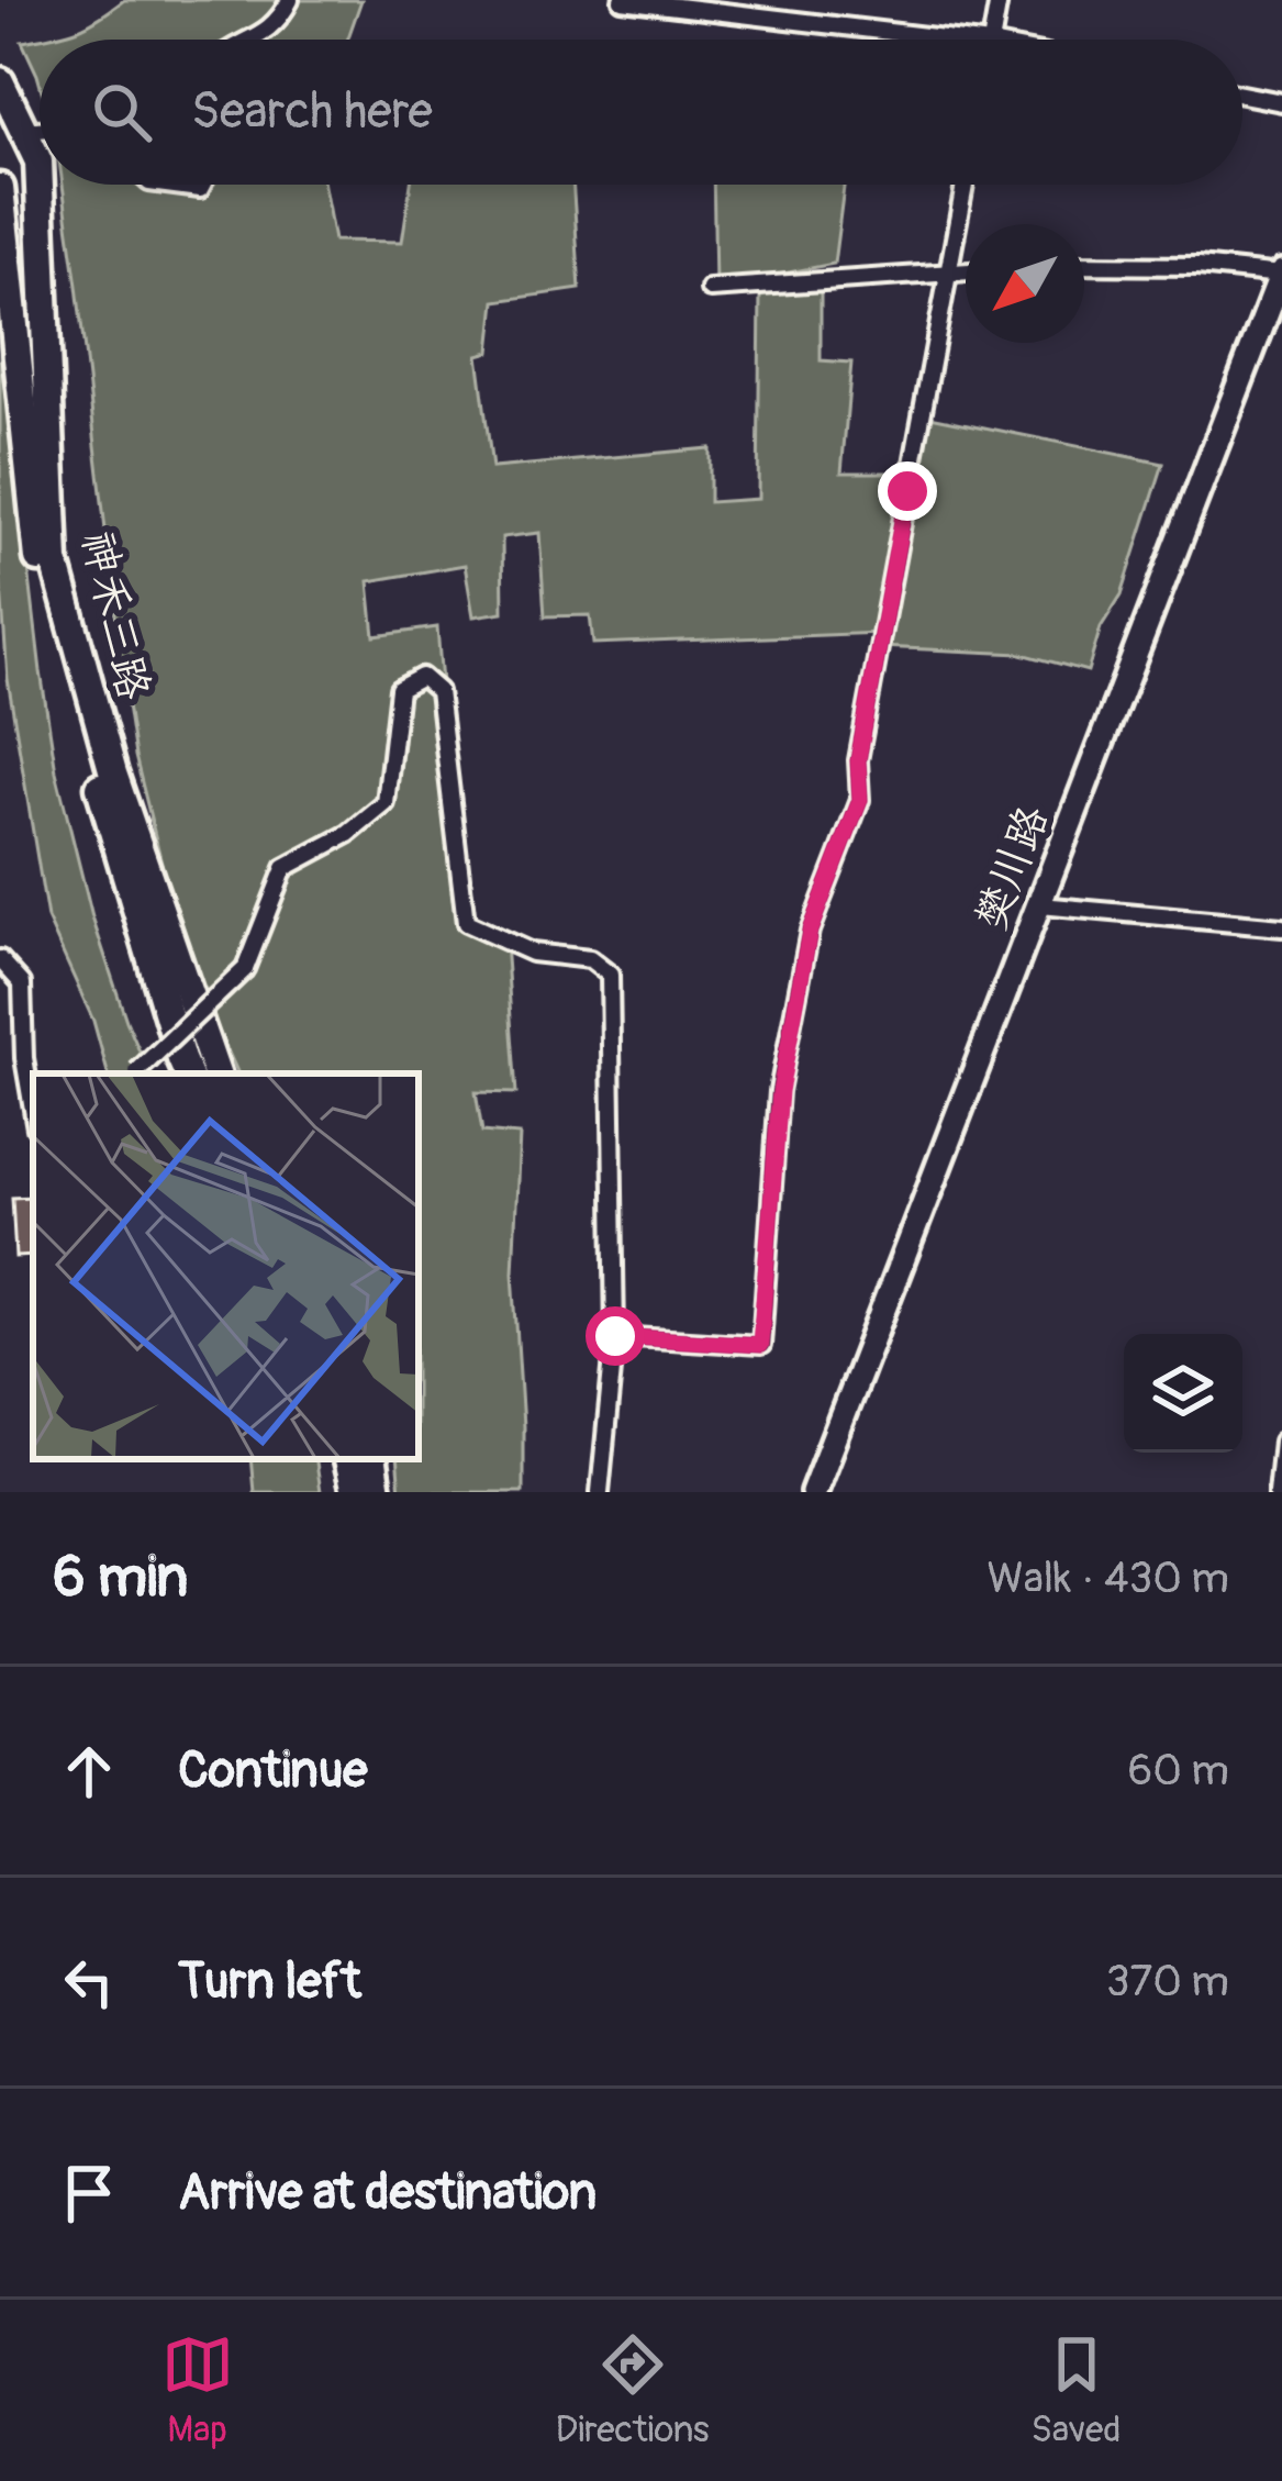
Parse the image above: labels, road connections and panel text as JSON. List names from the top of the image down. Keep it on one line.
{"streets":{"highway":["神禾三路"],"main road":["樊川路"]},"north":"bottom left","page":{"search":"Search here","heading":["6 min","Walk · 430 m"],"list":[["Continue","60 m"],["Turn left","370 m"],"Arrive at destination"],"nav":["Map","Directions","Saved"]}}
